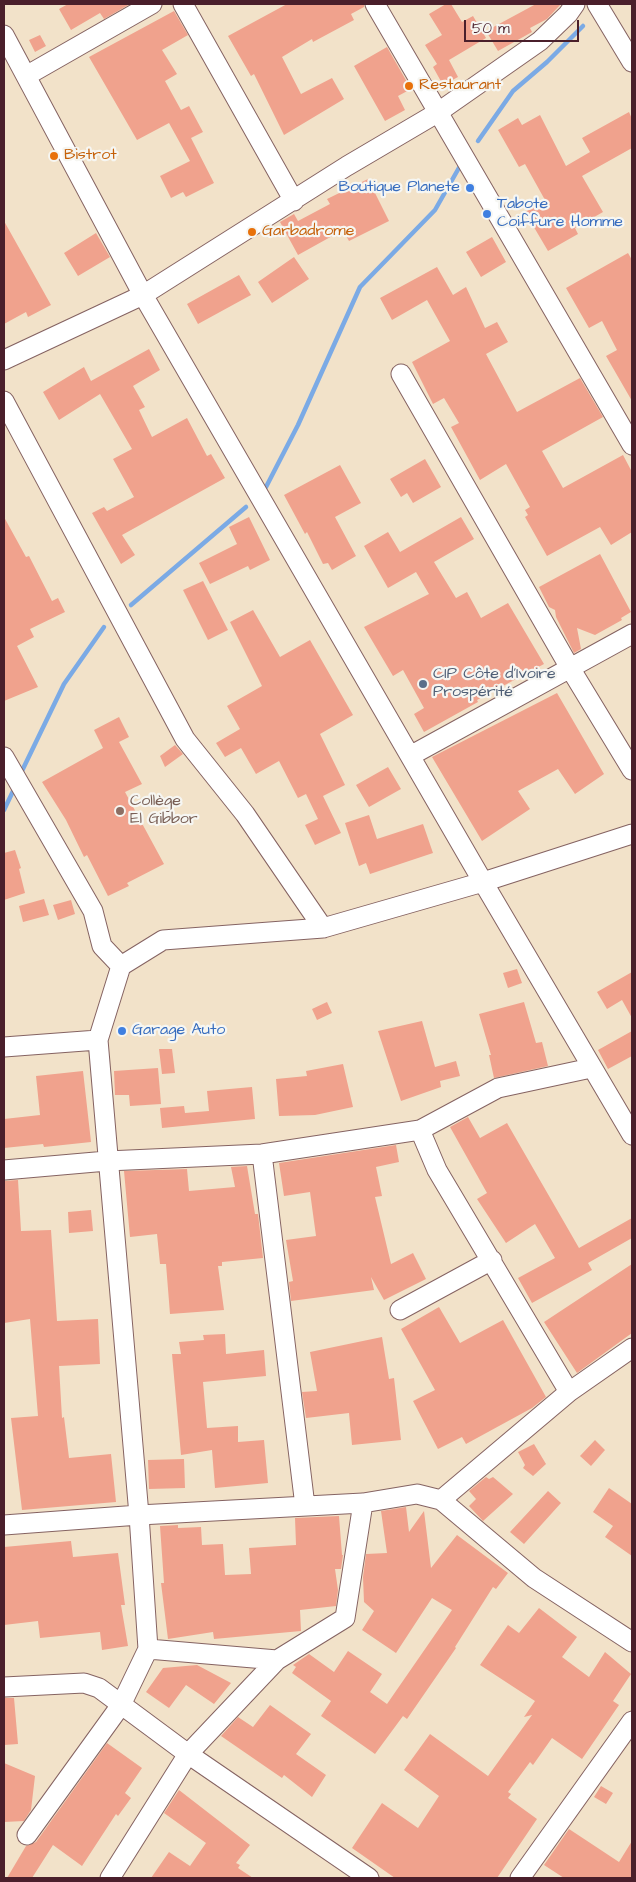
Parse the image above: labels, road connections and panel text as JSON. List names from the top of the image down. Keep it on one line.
{"places":["Restaurant","Bistrot","Boutique Planete","Tabote Coiffure Homme","Garbadrome","CIP Côte d'Ivoire Prospérité","Collège El Gibbor","Garage Auto"],"scale_bar":"50 m"}
